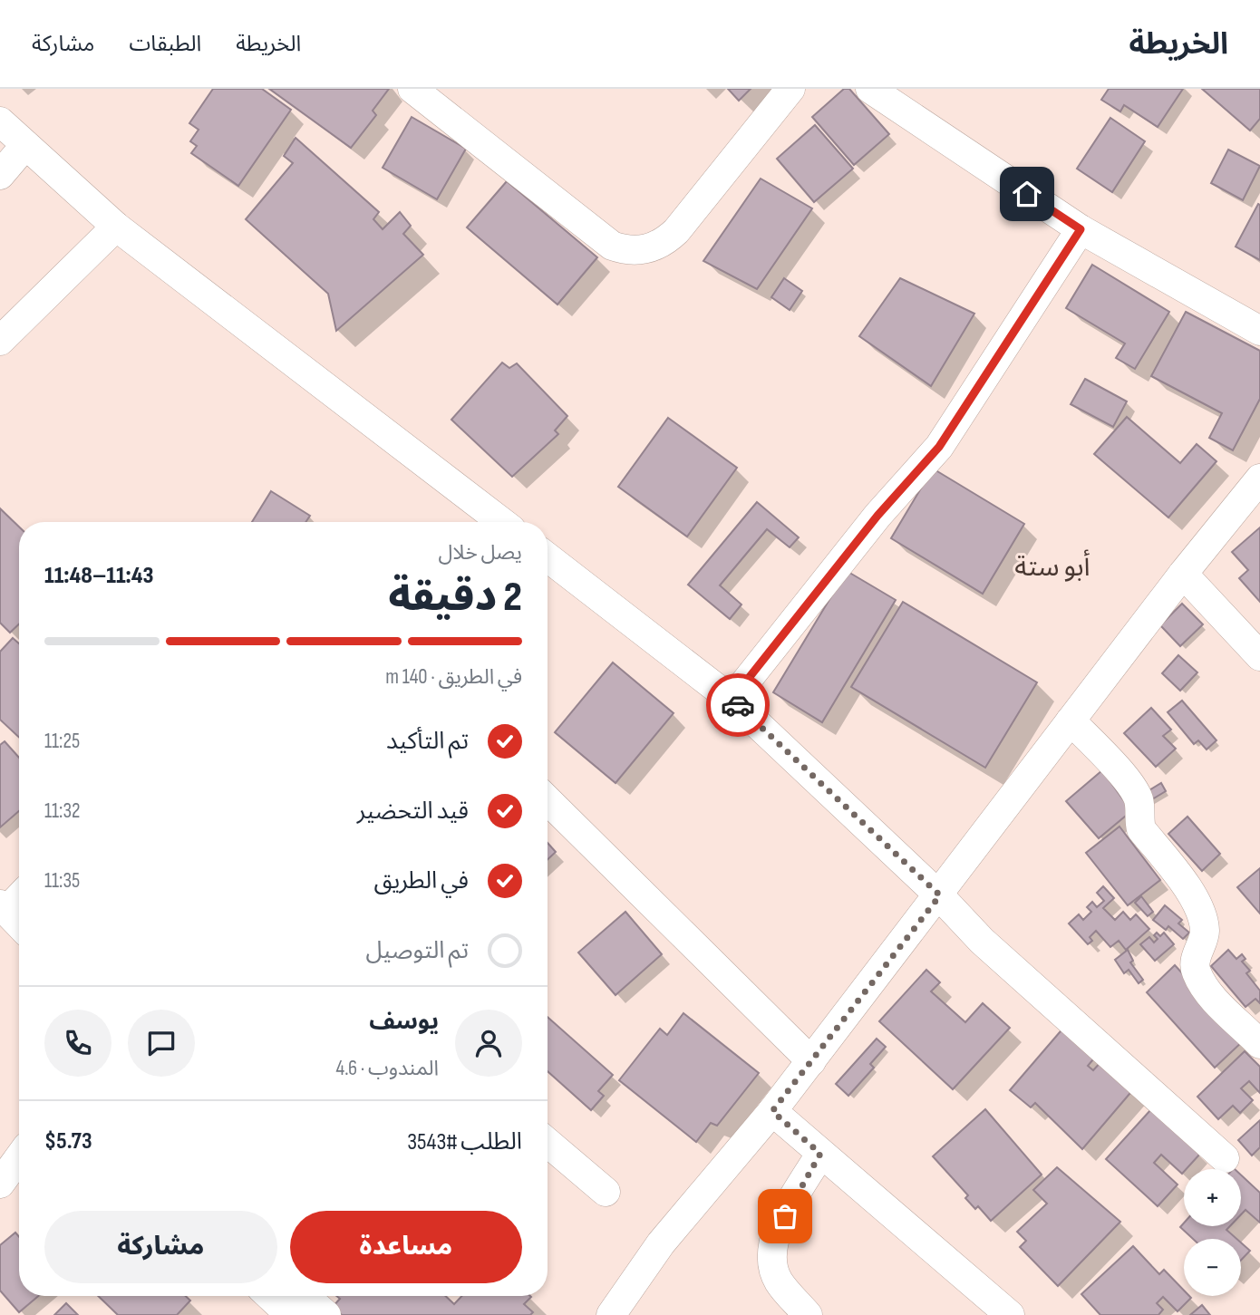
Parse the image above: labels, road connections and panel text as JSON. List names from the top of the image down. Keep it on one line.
{"districts":["أبو ستة"],"page":{"header":"الخريطة","nav":["الخريطة","الطبقات","مشاركة"],"heading":["2 دقيقة","يصل خلال","11:43–11:48"],"panel":["يوسف","المندوب · 4.6","الطلب #3543","$5.73"],"bar":"في الطريق · 140 m","list":[["تم التأكيد","11:25"],["قيد التحضير","11:32"],["في الطريق","11:35"],"تم التوصيل"],"map_buttons":["+","−"],"buttons":["مساعدة","مشاركة"]}}
